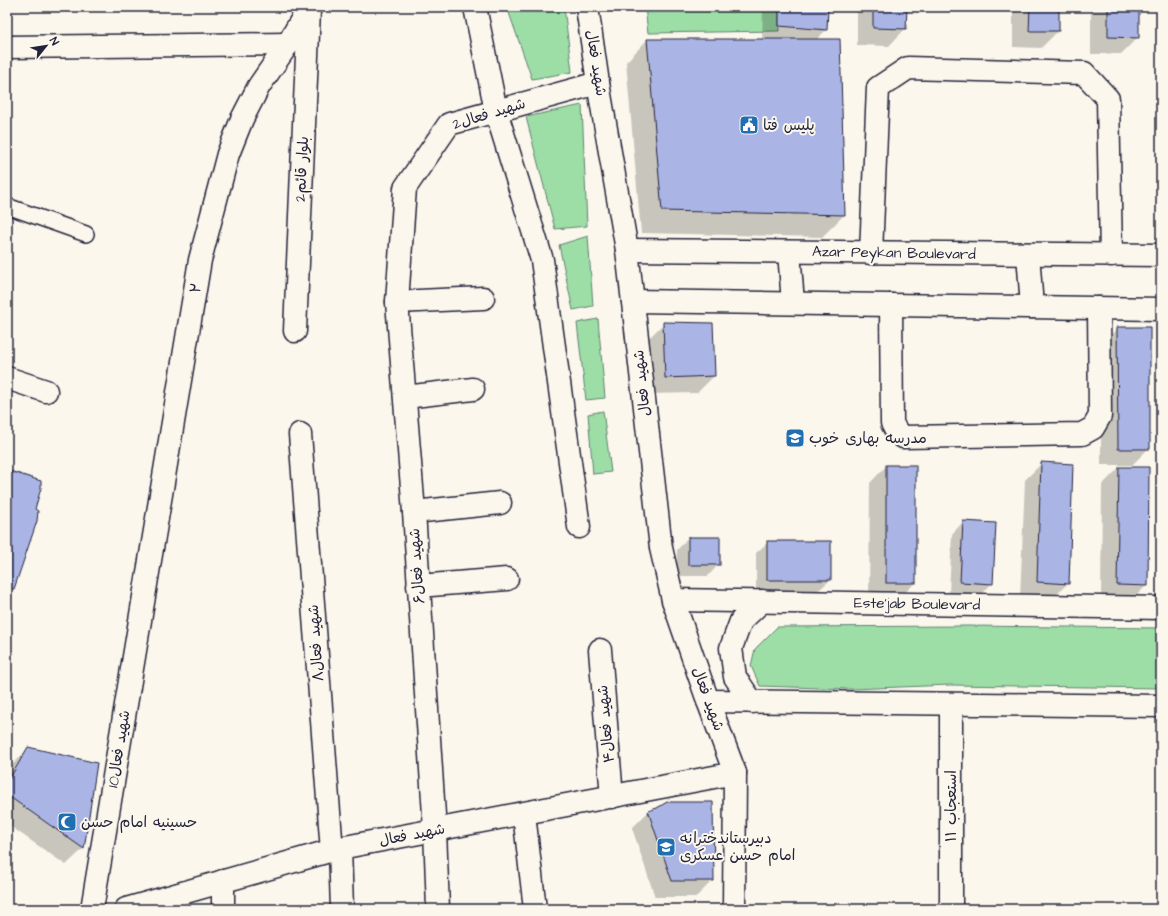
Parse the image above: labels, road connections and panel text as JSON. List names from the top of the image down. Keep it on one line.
{"streets":{"street":["شهید فعال","شهید فعال2","2بلوار قائم","Azar Peykan Boulevard","۲","شهید فعال۶","Este'jab Boulevard","شهید فعال۸","شهید فعال۴","10شهید فعال","استعجاب ۱۱"]},"crossings":[["شهید فعال","شهید فعال2"],["شهید فعال","Azar Peykan Boulevard"],["شهید فعال","شهید فعال۶"],["شهید فعال","Este'jab Boulevard"],["شهید فعال","شهید فعال۸"],["شهید فعال","شهید فعال۴"],["شهید فعال2","شهید فعال۶"],["2بلوار قائم","۲"],["۲","10شهید فعال"]],"places":{"public building":["پلیس فتا"],"school or university":["مدرسه بهاری خوب","دبیرستاندخترانه امام حسن عسکری"],"mosque":["حسینیه امام حسن"]},"north":"top right"}
